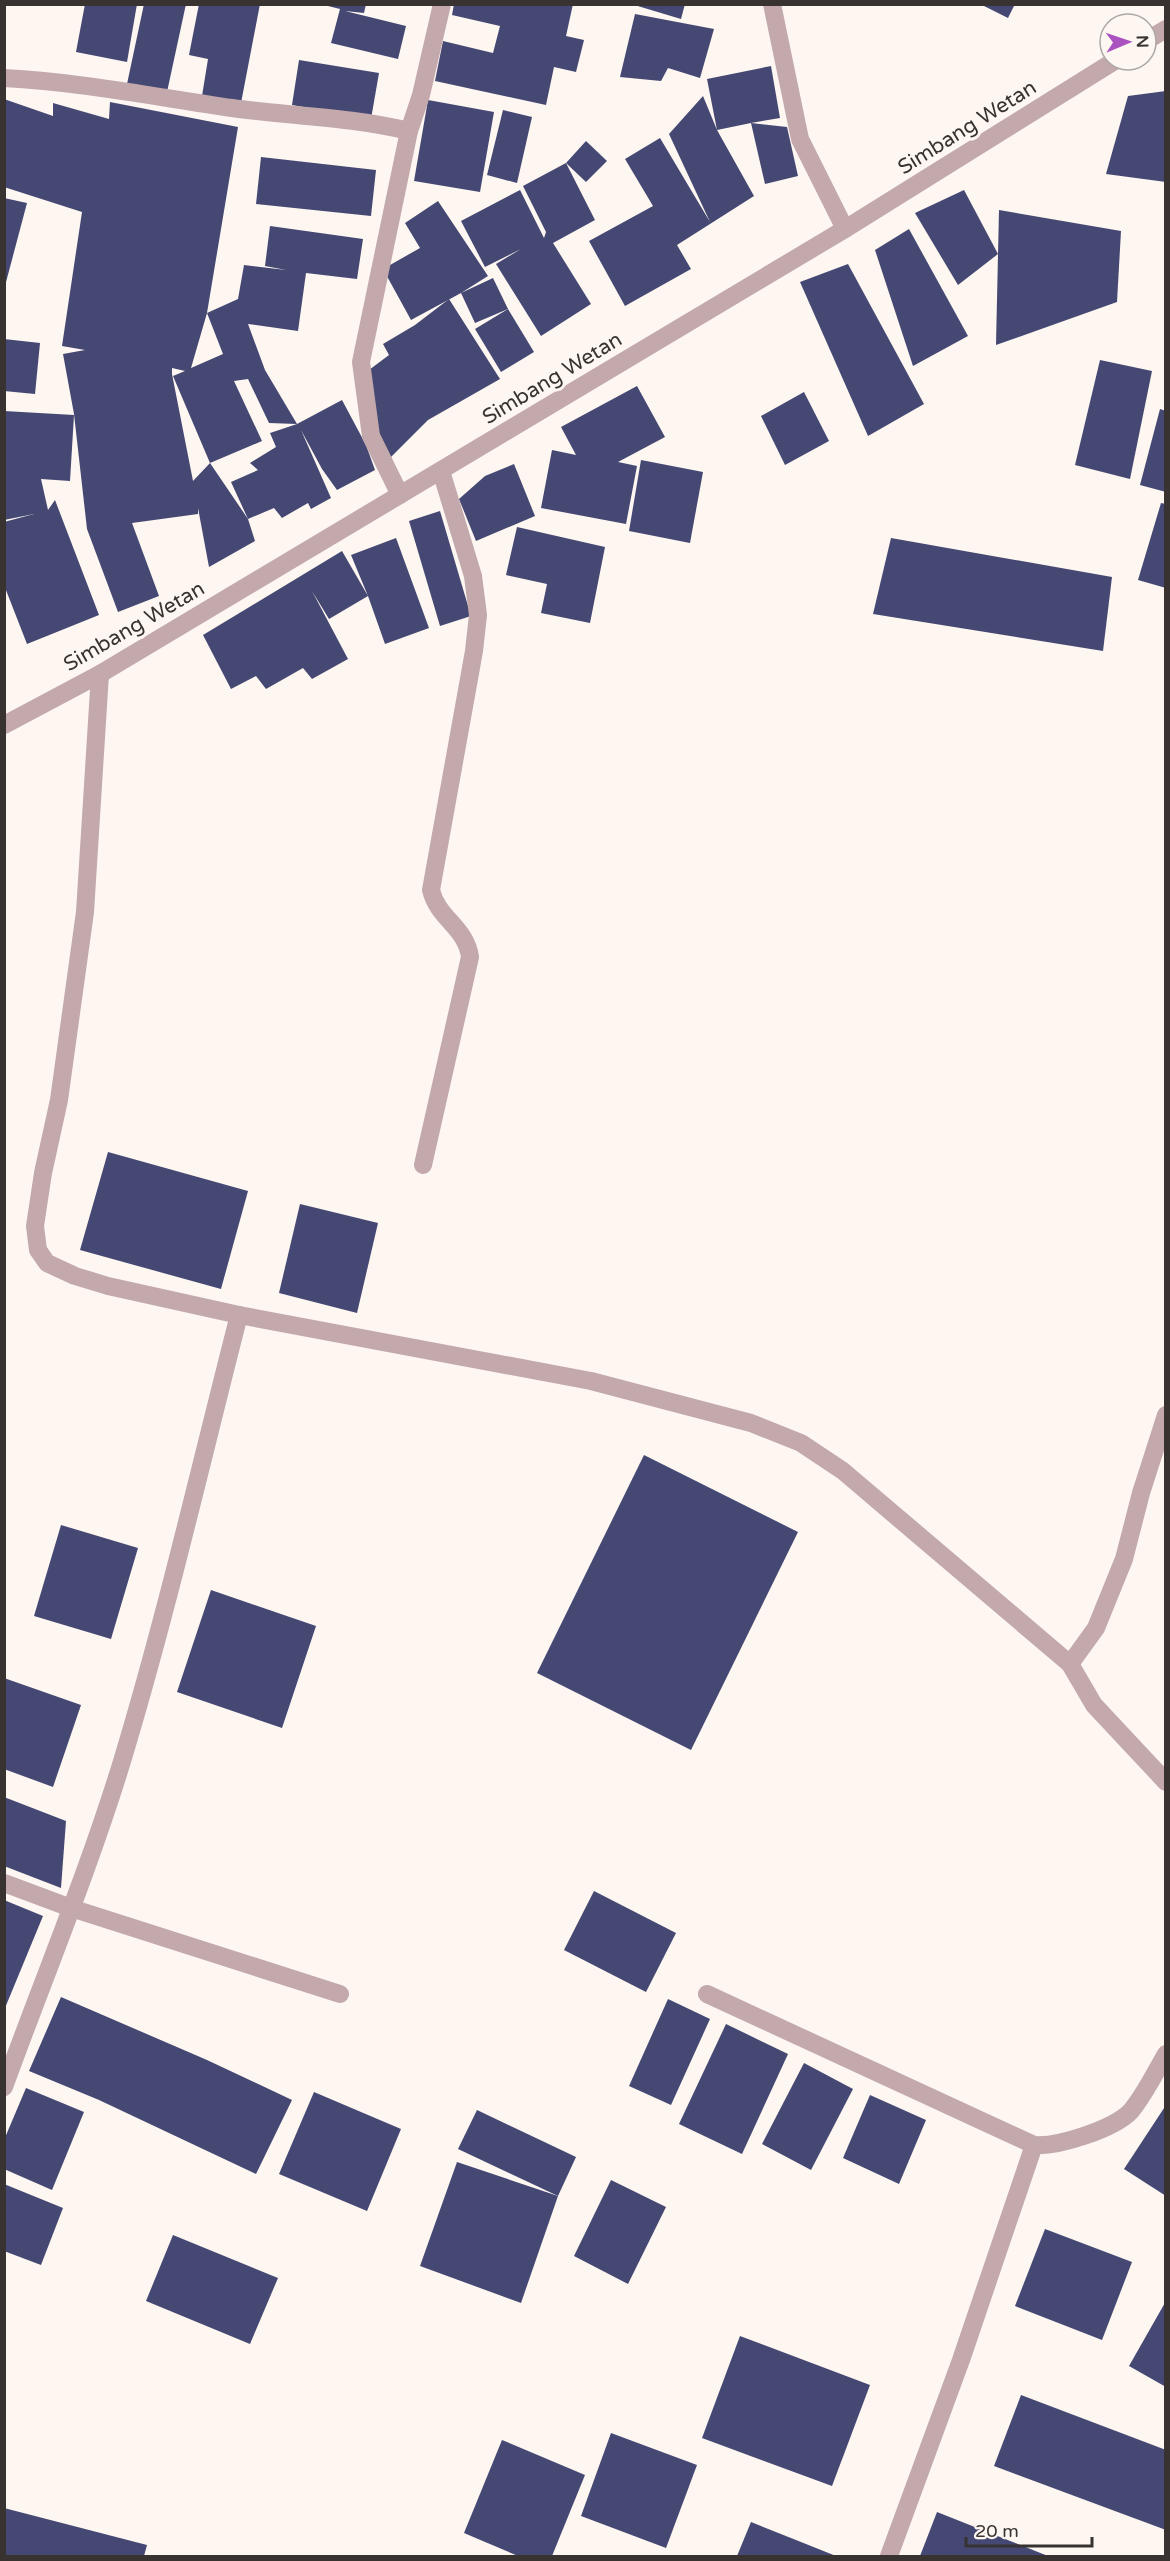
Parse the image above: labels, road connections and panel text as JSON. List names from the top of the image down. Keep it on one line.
{"streets":{"street":["Simbang Wetan"]},"scale_bar":"20 m","north":"right"}
